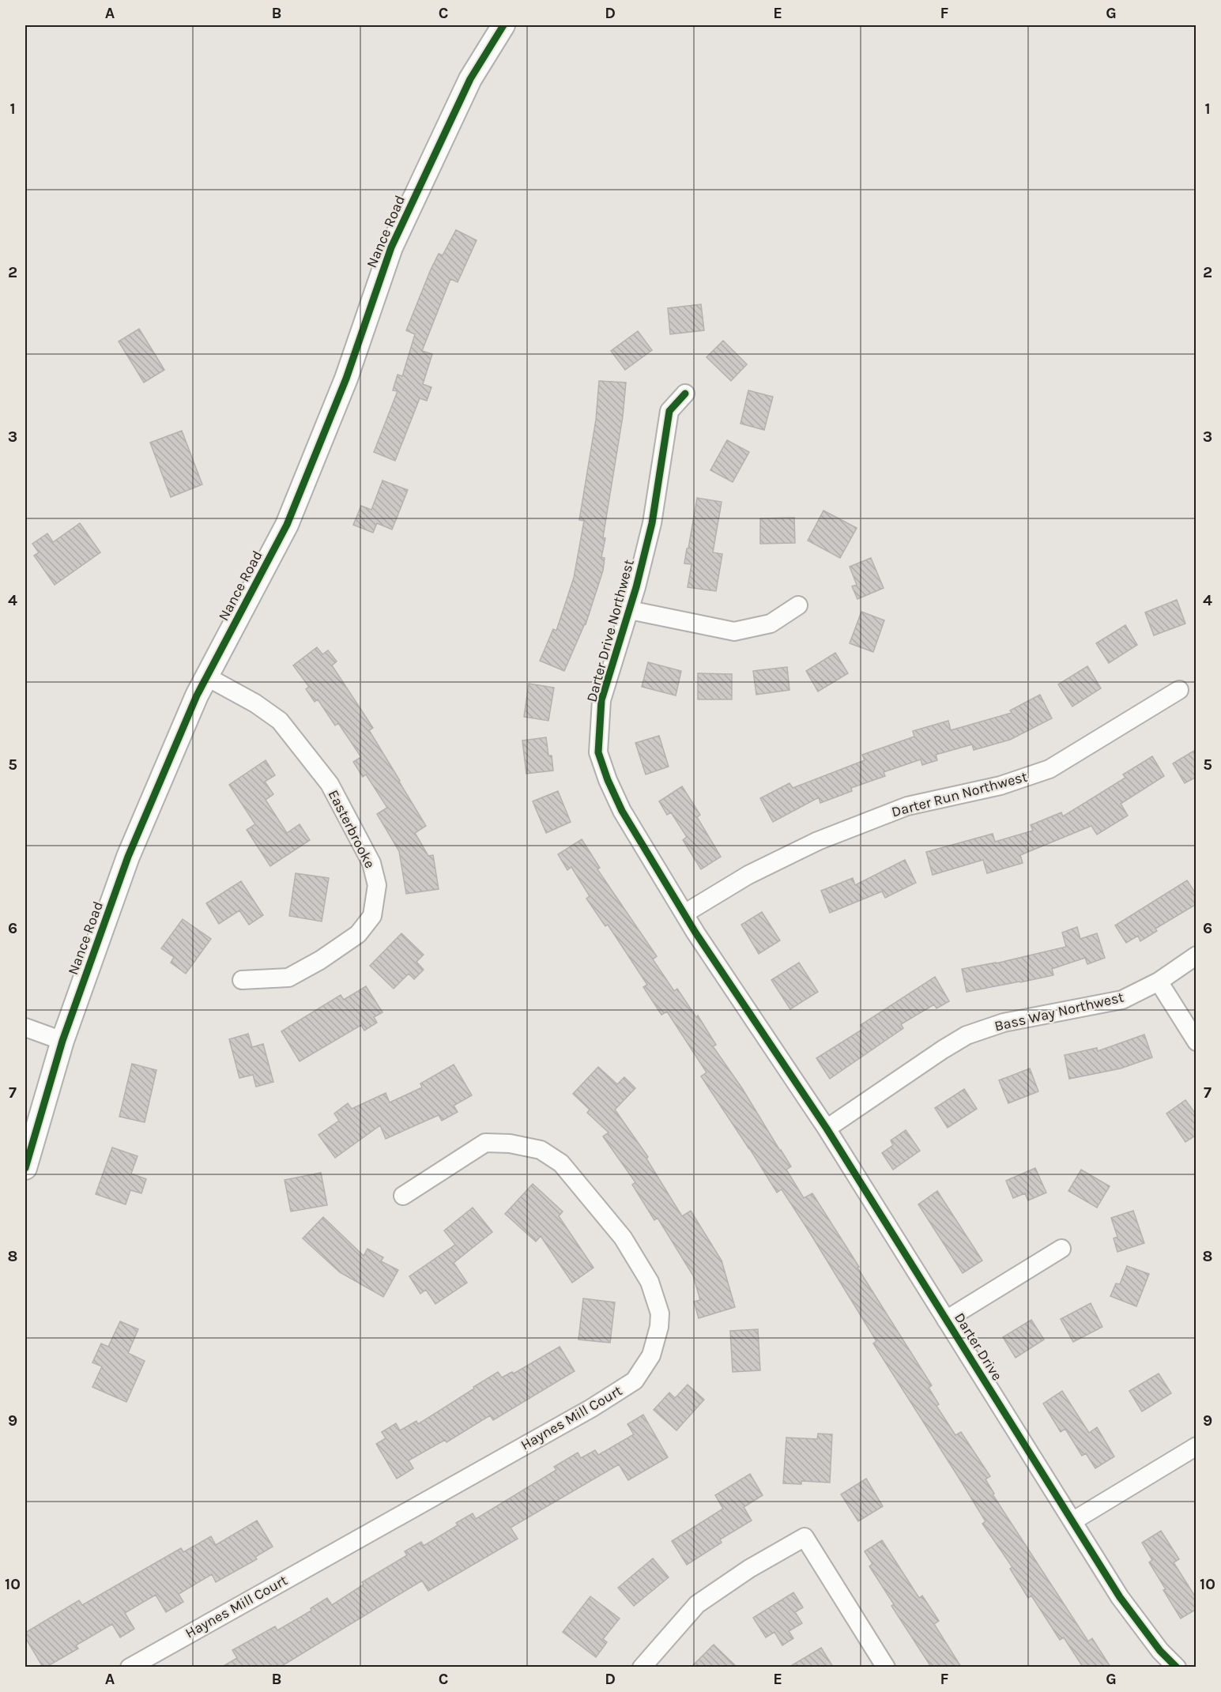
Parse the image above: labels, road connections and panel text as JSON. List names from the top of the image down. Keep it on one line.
{"streets":{"street":["Nance Road","Darter Drive Northwest","Darter Run Northwest","Easterbrooke","Bass Way Northwest","Darter Drive","Haynes Mill Court"]},"crossings":[["Nance Road","Easterbrooke"],["Darter Drive Northwest","Darter Run Northwest"],["Darter Drive Northwest","Darter Drive"],["Bass Way Northwest","Darter Drive"]],"grid":{"columns":["A","B","C","D","E","F","G"],"rows":["1","2","3","4","5","6","7","8","9","10"]}}
